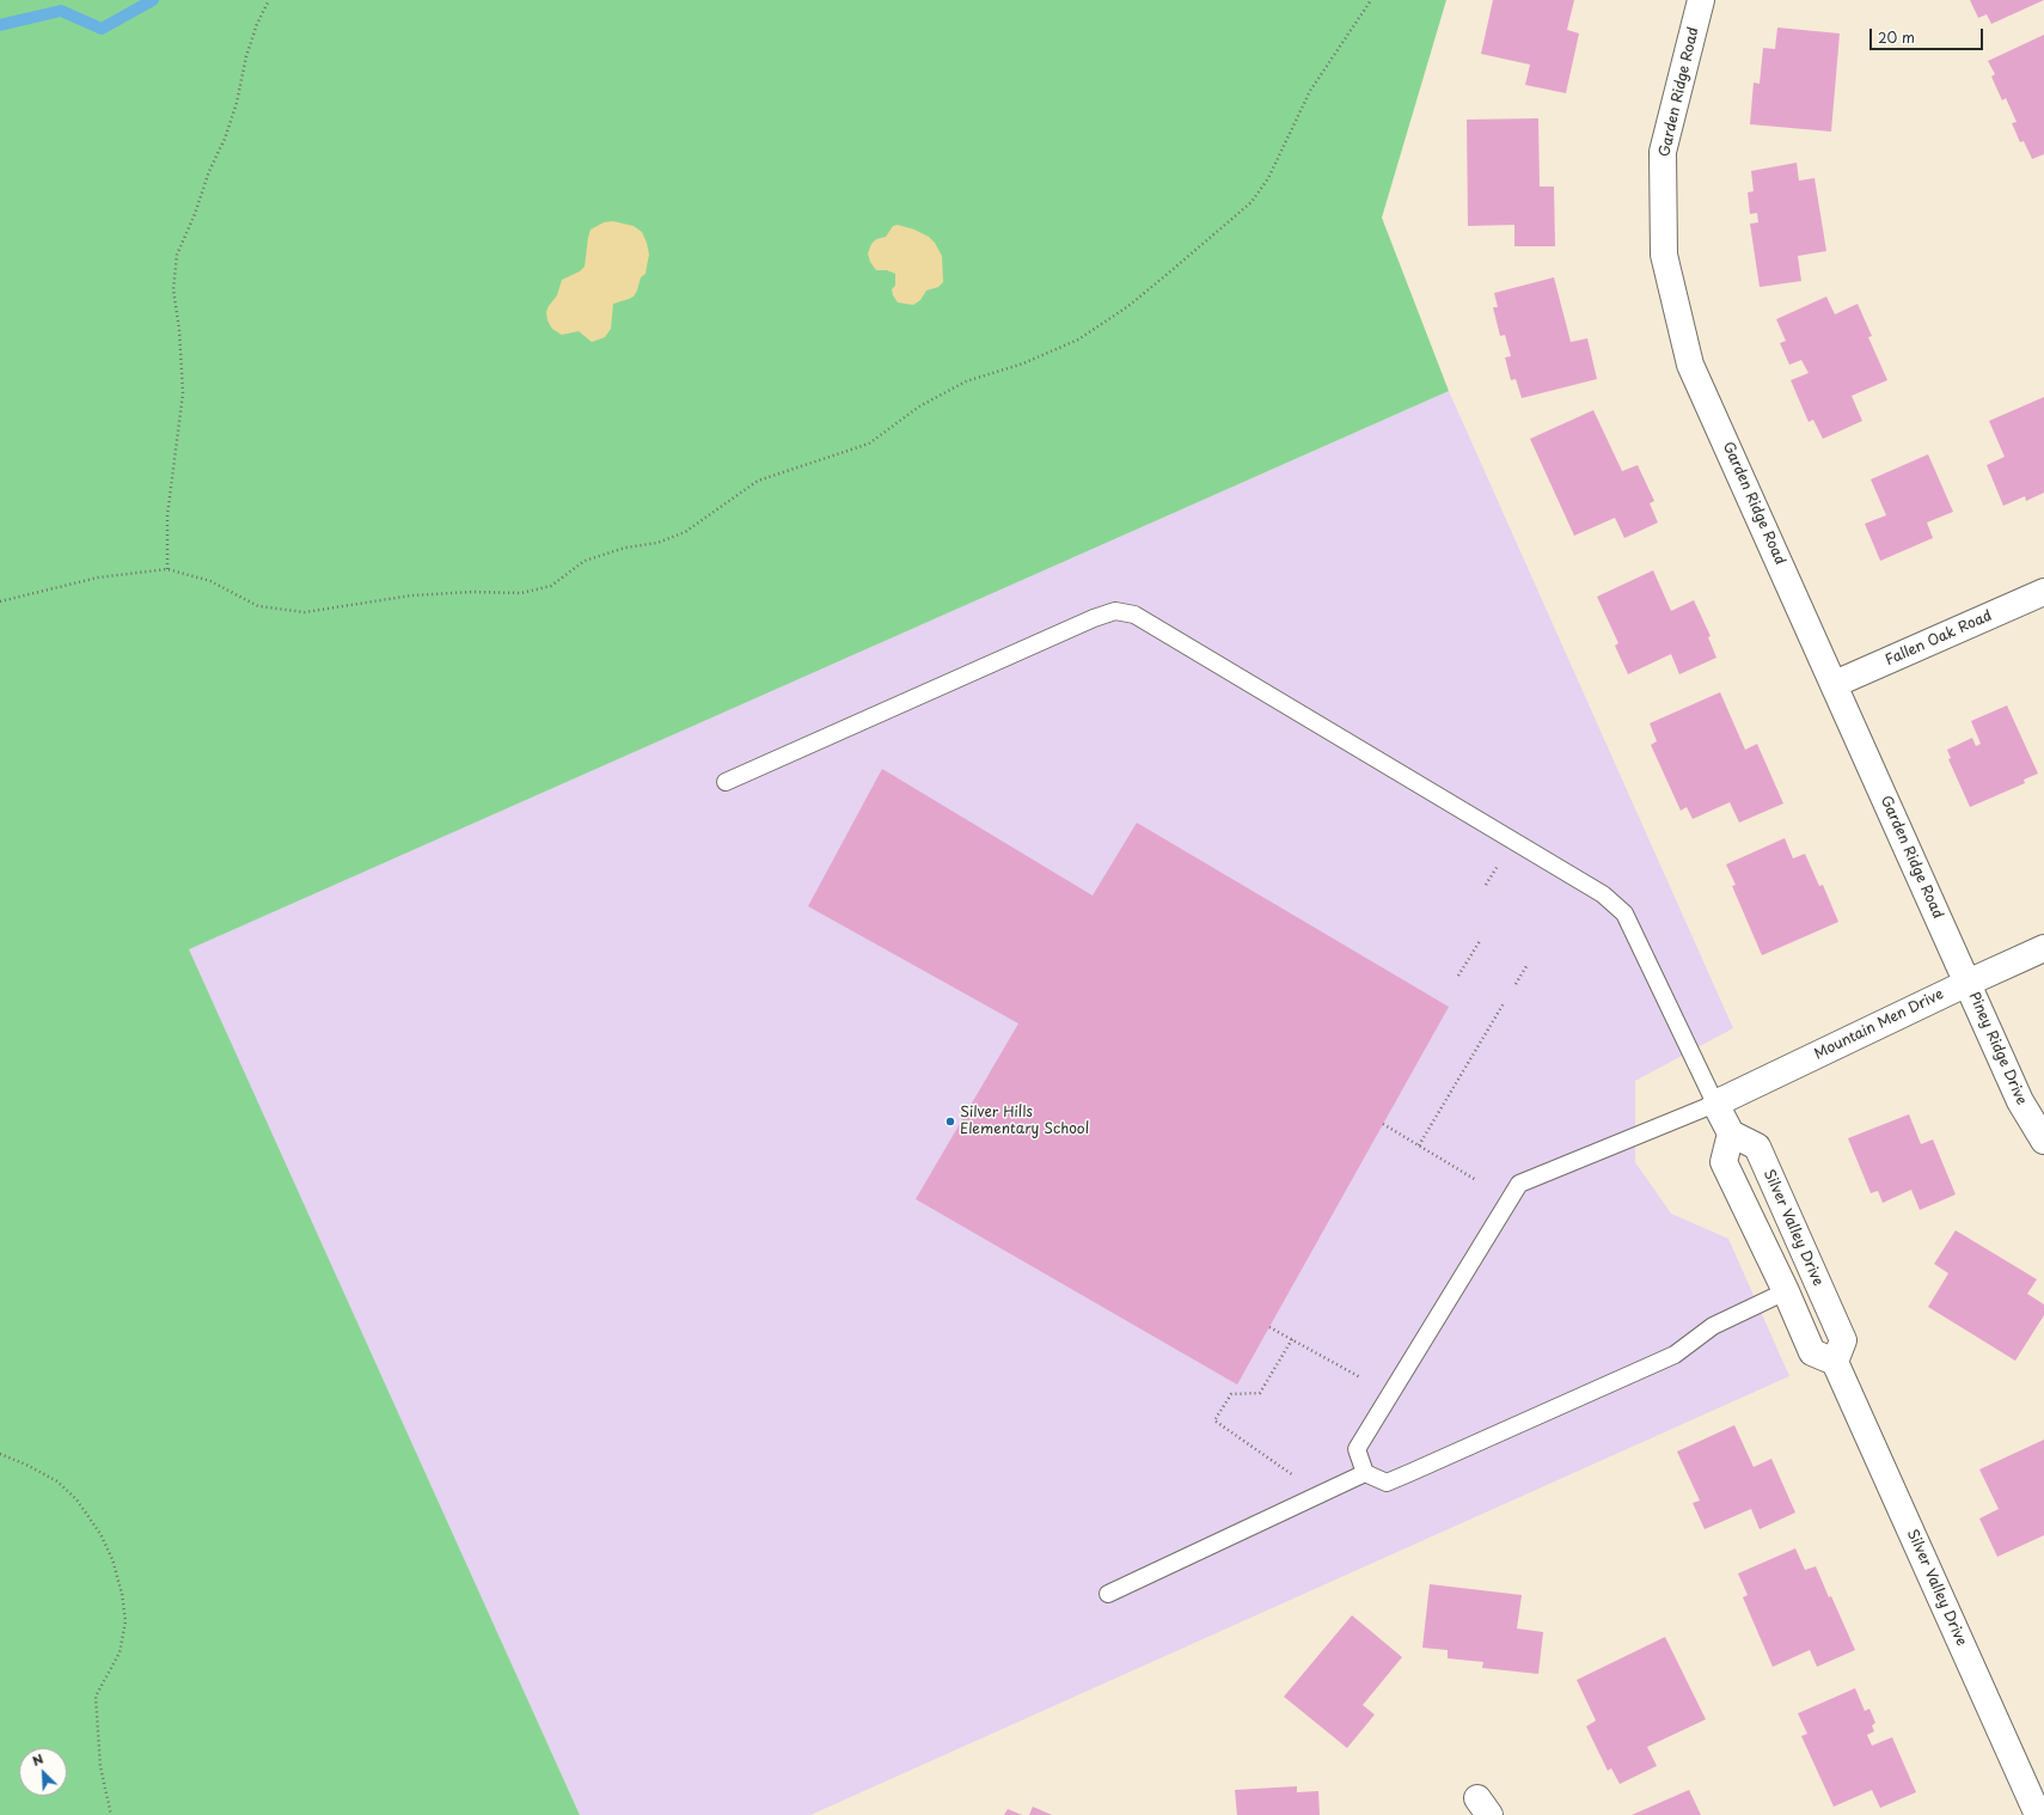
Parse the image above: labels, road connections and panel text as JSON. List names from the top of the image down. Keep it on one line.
{"streets":{"street":["Garden Ridge Road","Fallen Oak Road","Mountain Men Drive","Piney Ridge Drive","Silver Valley Drive"]},"crossings":[["Garden Ridge Road","Fallen Oak Road"],["Garden Ridge Road","Mountain Men Drive"],["Garden Ridge Road","Piney Ridge Drive"],["Mountain Men Drive","Piney Ridge Drive"]],"places":["Silver Hills Elementary School"],"scale_bar":"20 m","north":"top left"}
